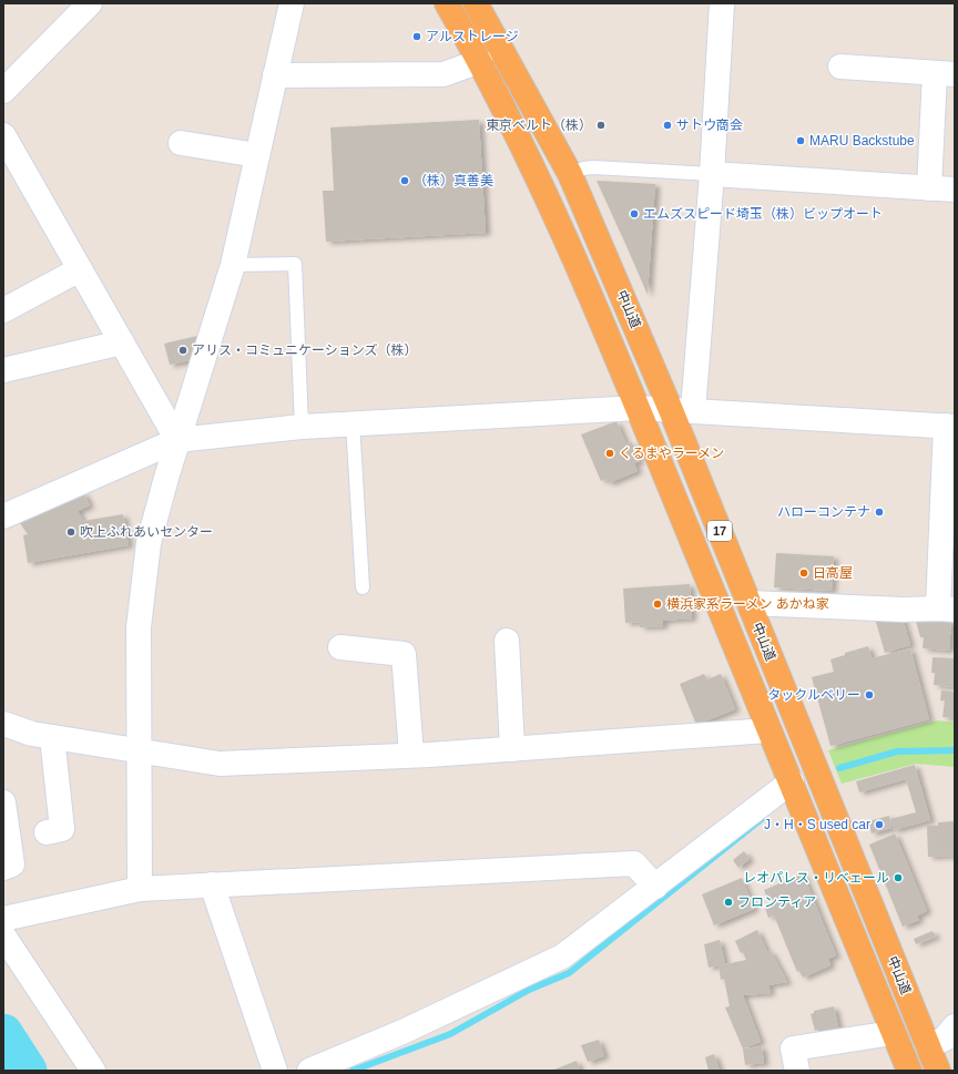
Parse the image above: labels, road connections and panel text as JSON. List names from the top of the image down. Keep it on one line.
{"streets":{"highway":["中山道","17"]},"places":["アルストレージ","東京ベルト（株）","サトウ商会","MARU Backstube","（株）真善美","エムズスピード埼玉（株）ビップオート","アリス・コミュニケーションズ（株）","くるまやラーメン","ハローコンテナ","吹上ふれあいセンター","日高屋","横浜家系ラーメン あかね家","タックルベリー","J・H・S used car","レオパレス・リベェール","フロンティア"]}
